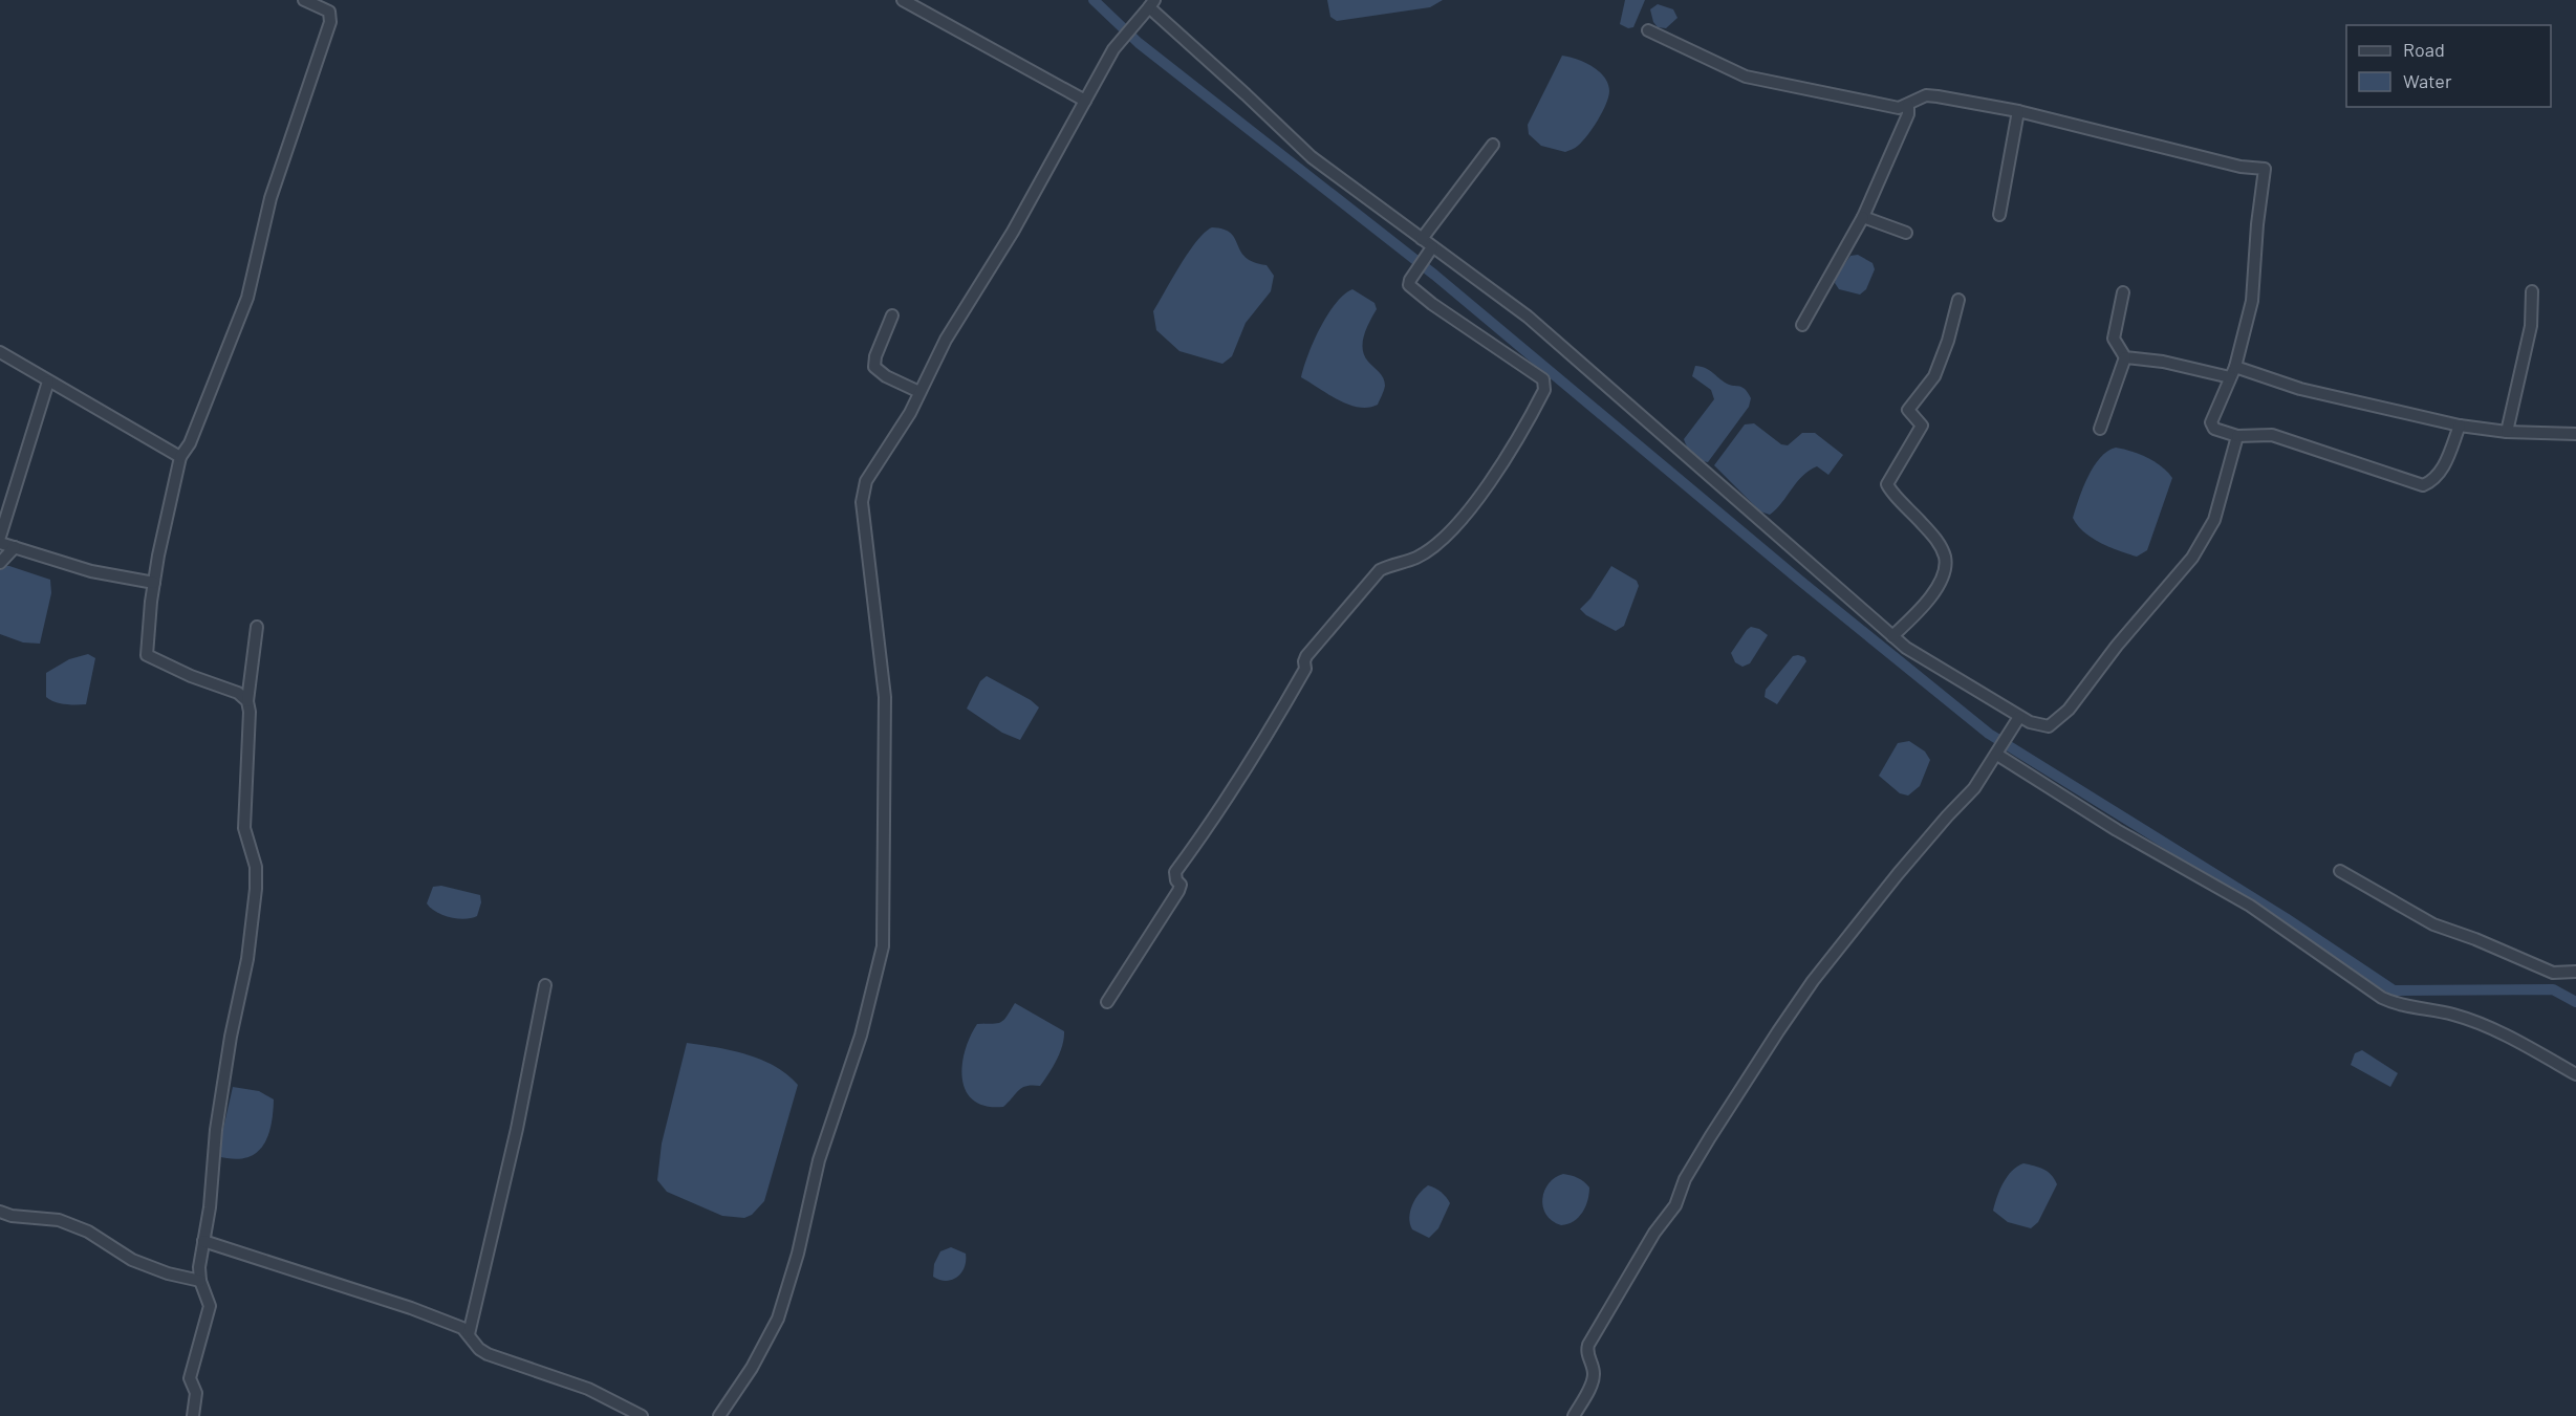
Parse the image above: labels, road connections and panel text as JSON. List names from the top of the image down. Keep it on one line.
{"legend":["Road","Water"]}
